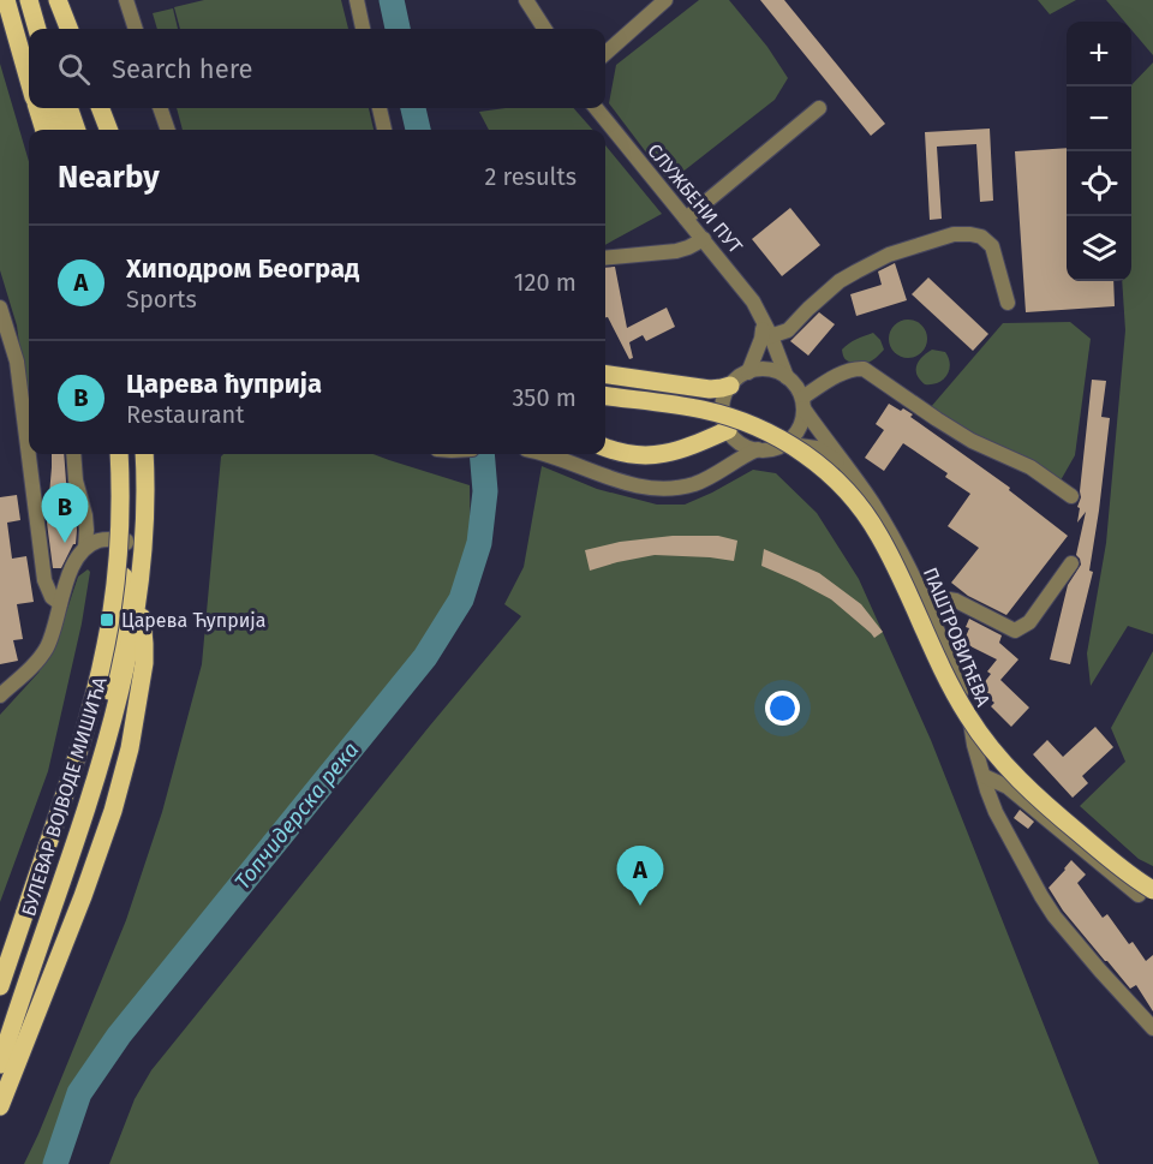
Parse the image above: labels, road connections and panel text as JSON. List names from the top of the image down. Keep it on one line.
{"streets":{"main road":["БУЛЕВАР ВОЈВОДЕ МИШИЋА"],"street":["СЛУЖБЕНИ ПУТ","ПАШТРОВИЋЕВА"]},"crossings":[["СЛУЖБЕНИ ПУТ","ПАШТРОВИЋЕВА"]],"water":["Топчидерска река"],"places":{"transit":["Царева Ћуприја"]},"page":{"map_buttons":["+","−"],"search":"Search here","heading":["Nearby","2 results"],"list":[{"mark":"A","name":"Хиподром Београд","note":"Sports","value":"120 m"},{"mark":"B","name":"Царева ћуприја","note":"Restaurant","value":"350 m"}],"pins":["B","A"]}}
